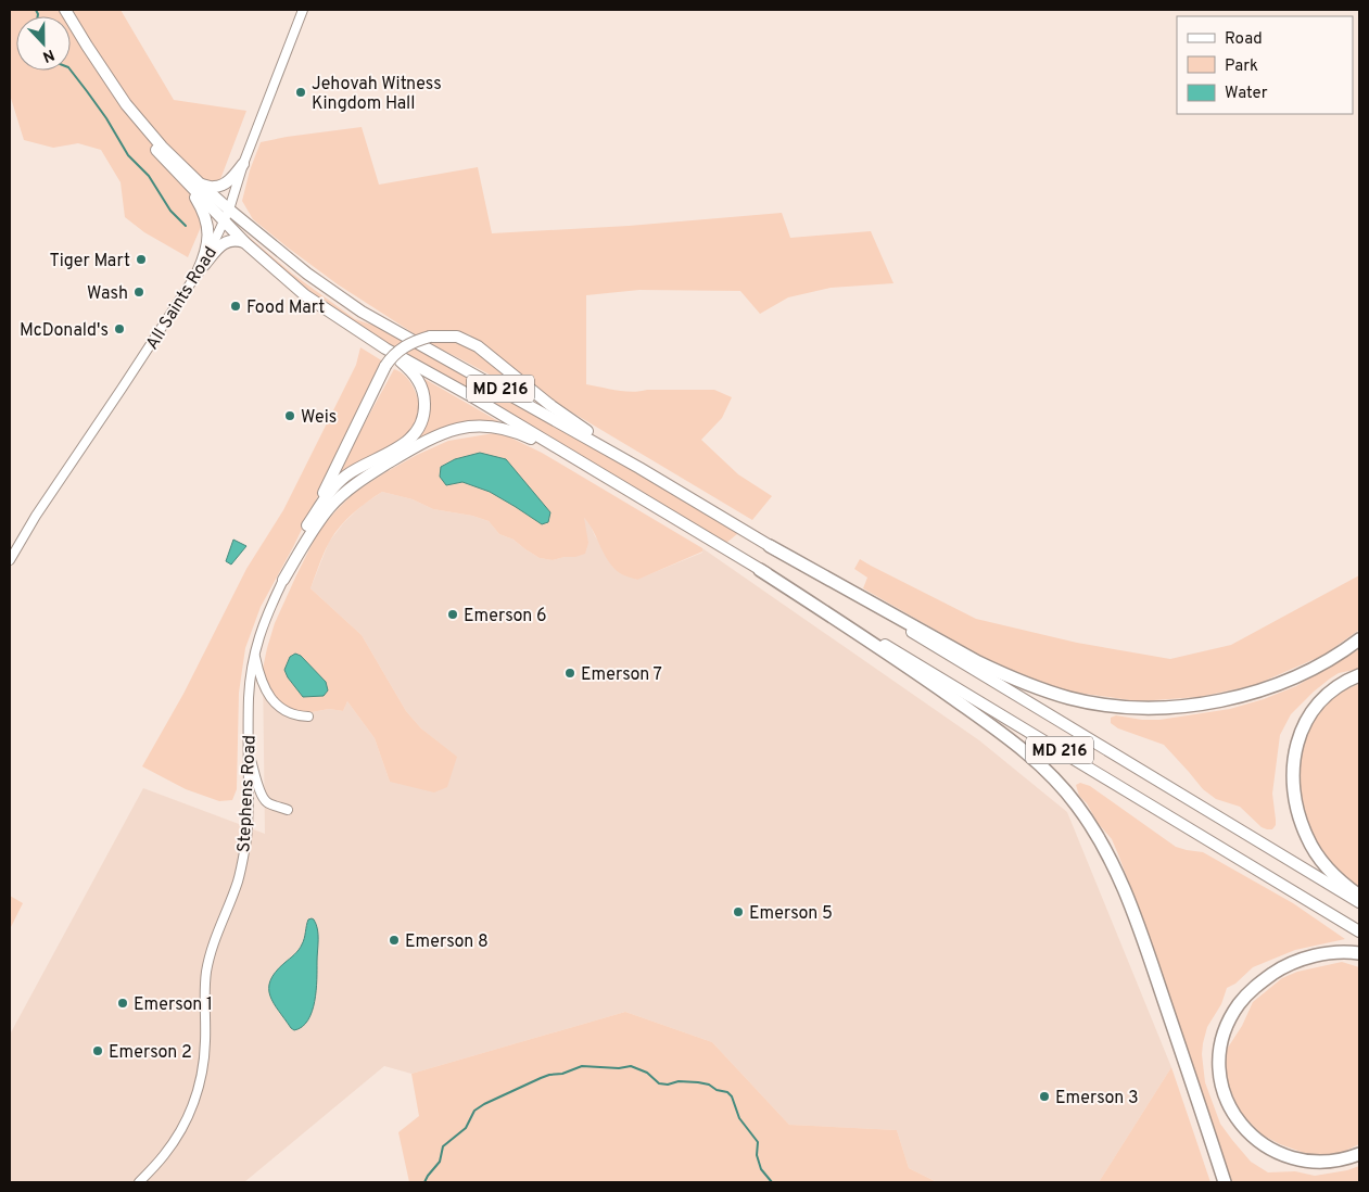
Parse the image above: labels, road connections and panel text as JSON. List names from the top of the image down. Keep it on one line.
{"streets":{"main road":["MD 216"],"street":["All Saints Road","Stephens Road"]},"crossings":[["All Saints Road","MD 216"]],"places":["Jehovah Witness Kingdom Hall","Tiger Mart","Wash","Food Mart","McDonald's","Weis","Emerson 6","Emerson 7","Emerson 5","Emerson 8","Emerson 1","Emerson 2","Emerson 3"],"legend":["Road","Park","Water"],"north":"bottom"}
